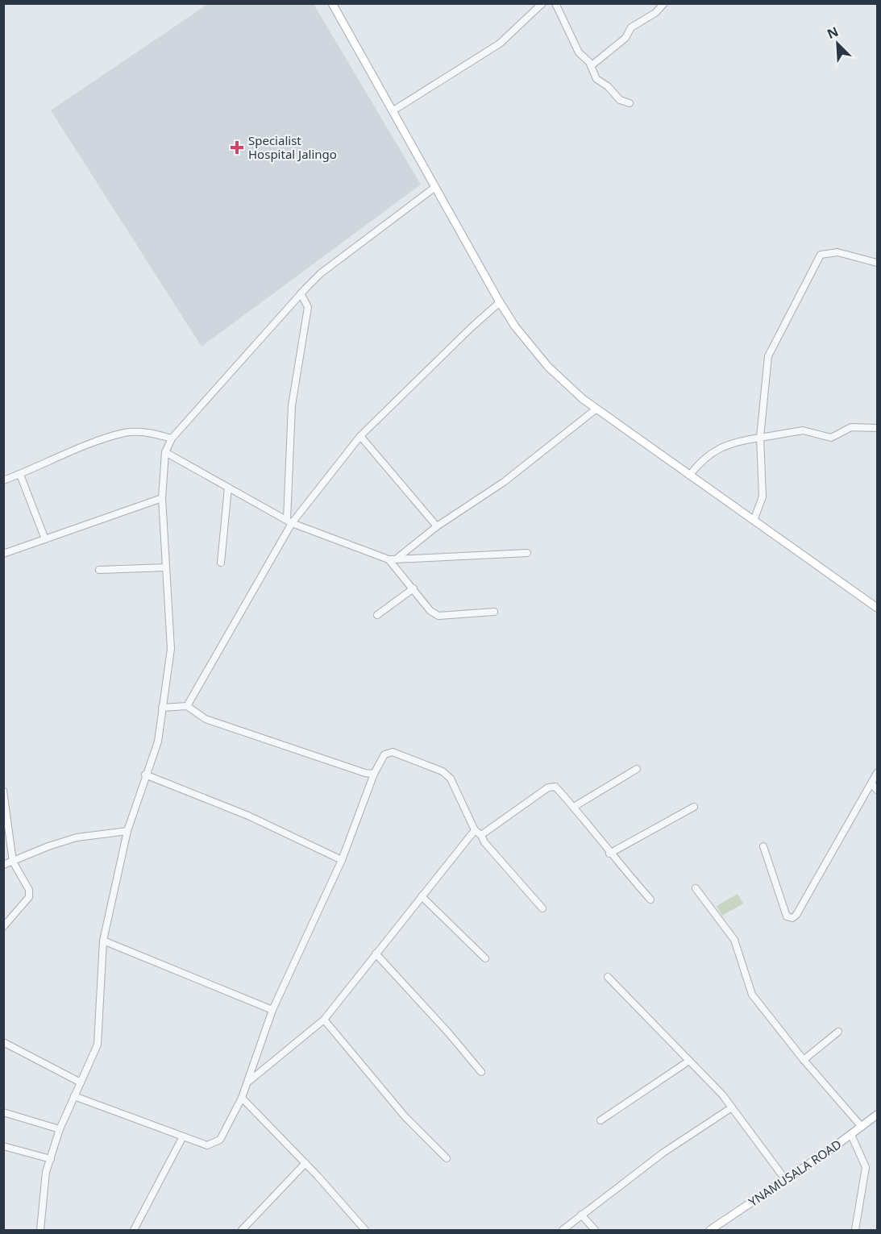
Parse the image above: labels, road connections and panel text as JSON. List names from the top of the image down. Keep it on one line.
{"streets":{"main road":["YNAMUSALA ROAD"]},"places":{"health":["Specialist Hospital Jalingo"]},"north":"top left"}
